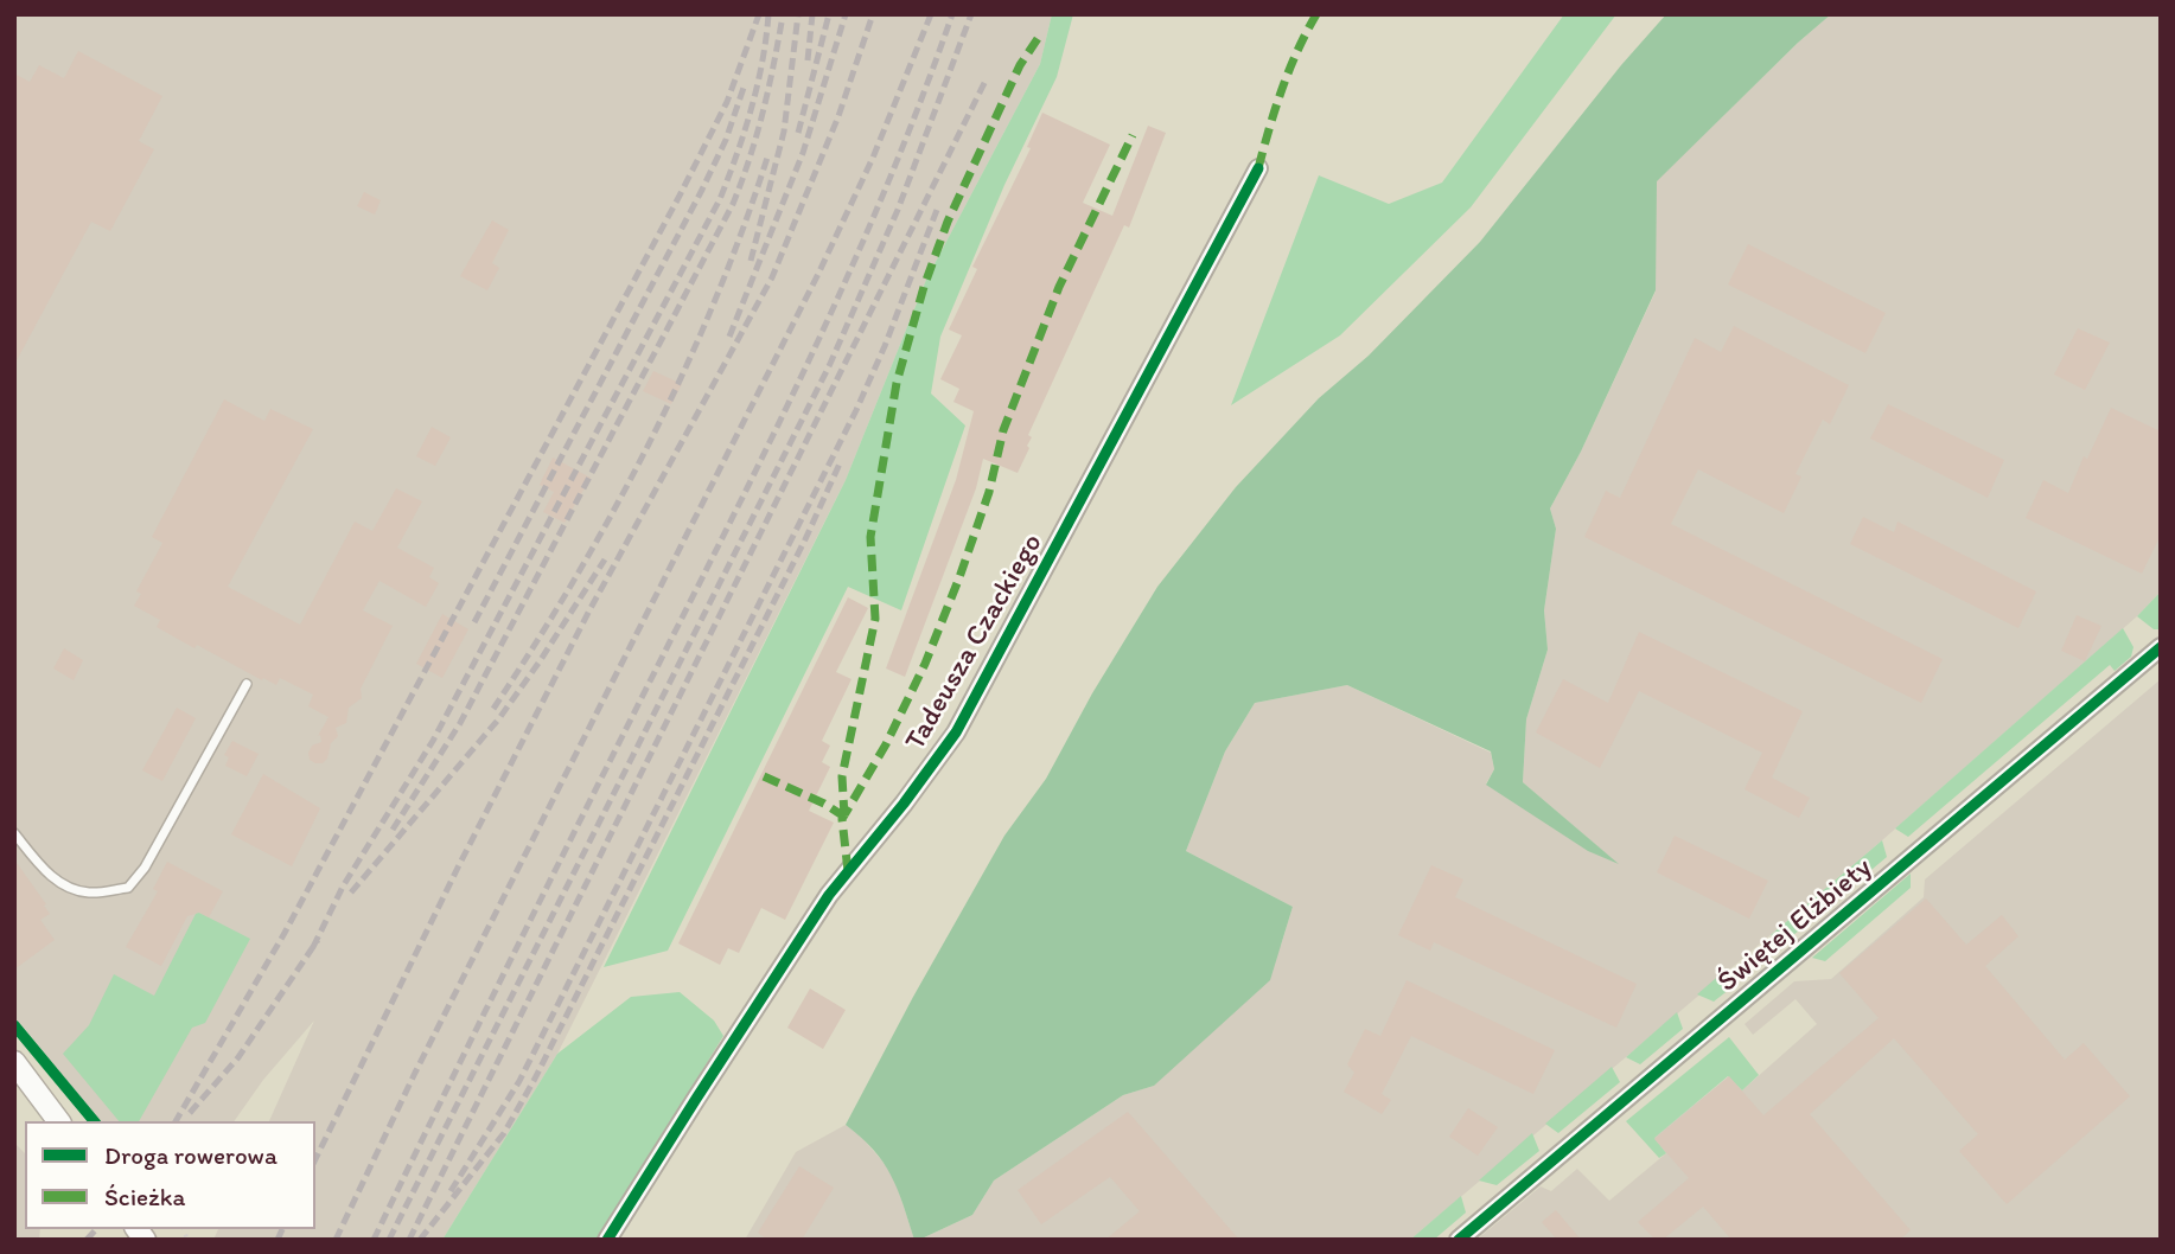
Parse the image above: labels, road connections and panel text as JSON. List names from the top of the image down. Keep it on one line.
{"streets":{"street":["Tadeusza Czackiego","Świętej Elżbiety"]},"legend":["Droga rowerowa","Ścieżka"]}
